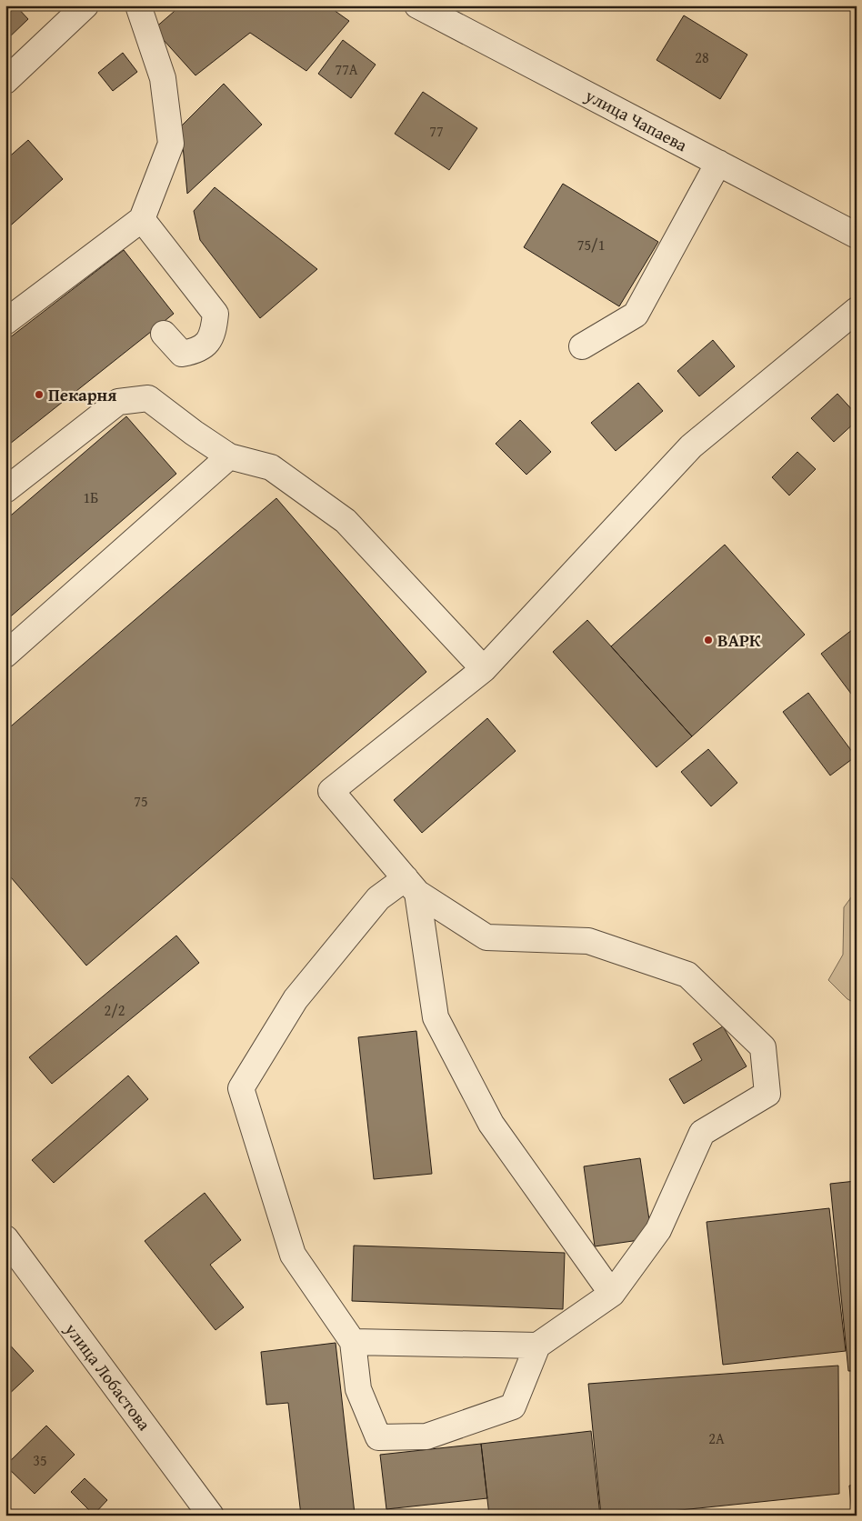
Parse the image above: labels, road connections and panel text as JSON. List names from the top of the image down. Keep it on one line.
{"streets":{"street":["улица Чапаева","улица Лобастова"]},"places":["Пекарня","ВАРК"],"house_numbers":["28","77А","77","75/1","1Б","75","2/2","2А","35"]}
